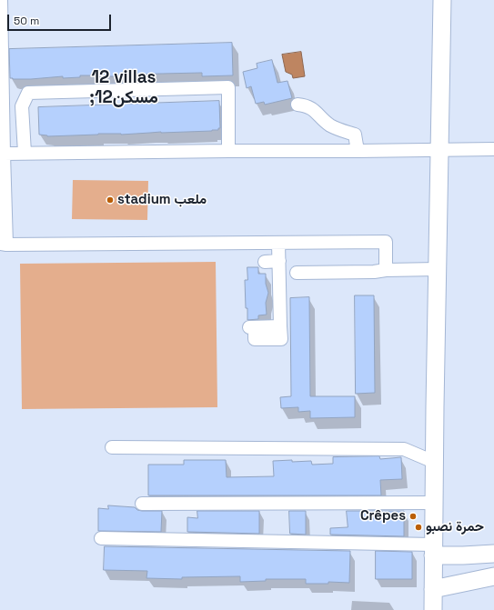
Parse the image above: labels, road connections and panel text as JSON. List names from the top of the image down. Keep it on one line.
{"districts":["12 villas ;12مسكن"],"places":["stadium ملعب","Crêpes","حمرة نصبو"],"scale_bar":"50 m"}
